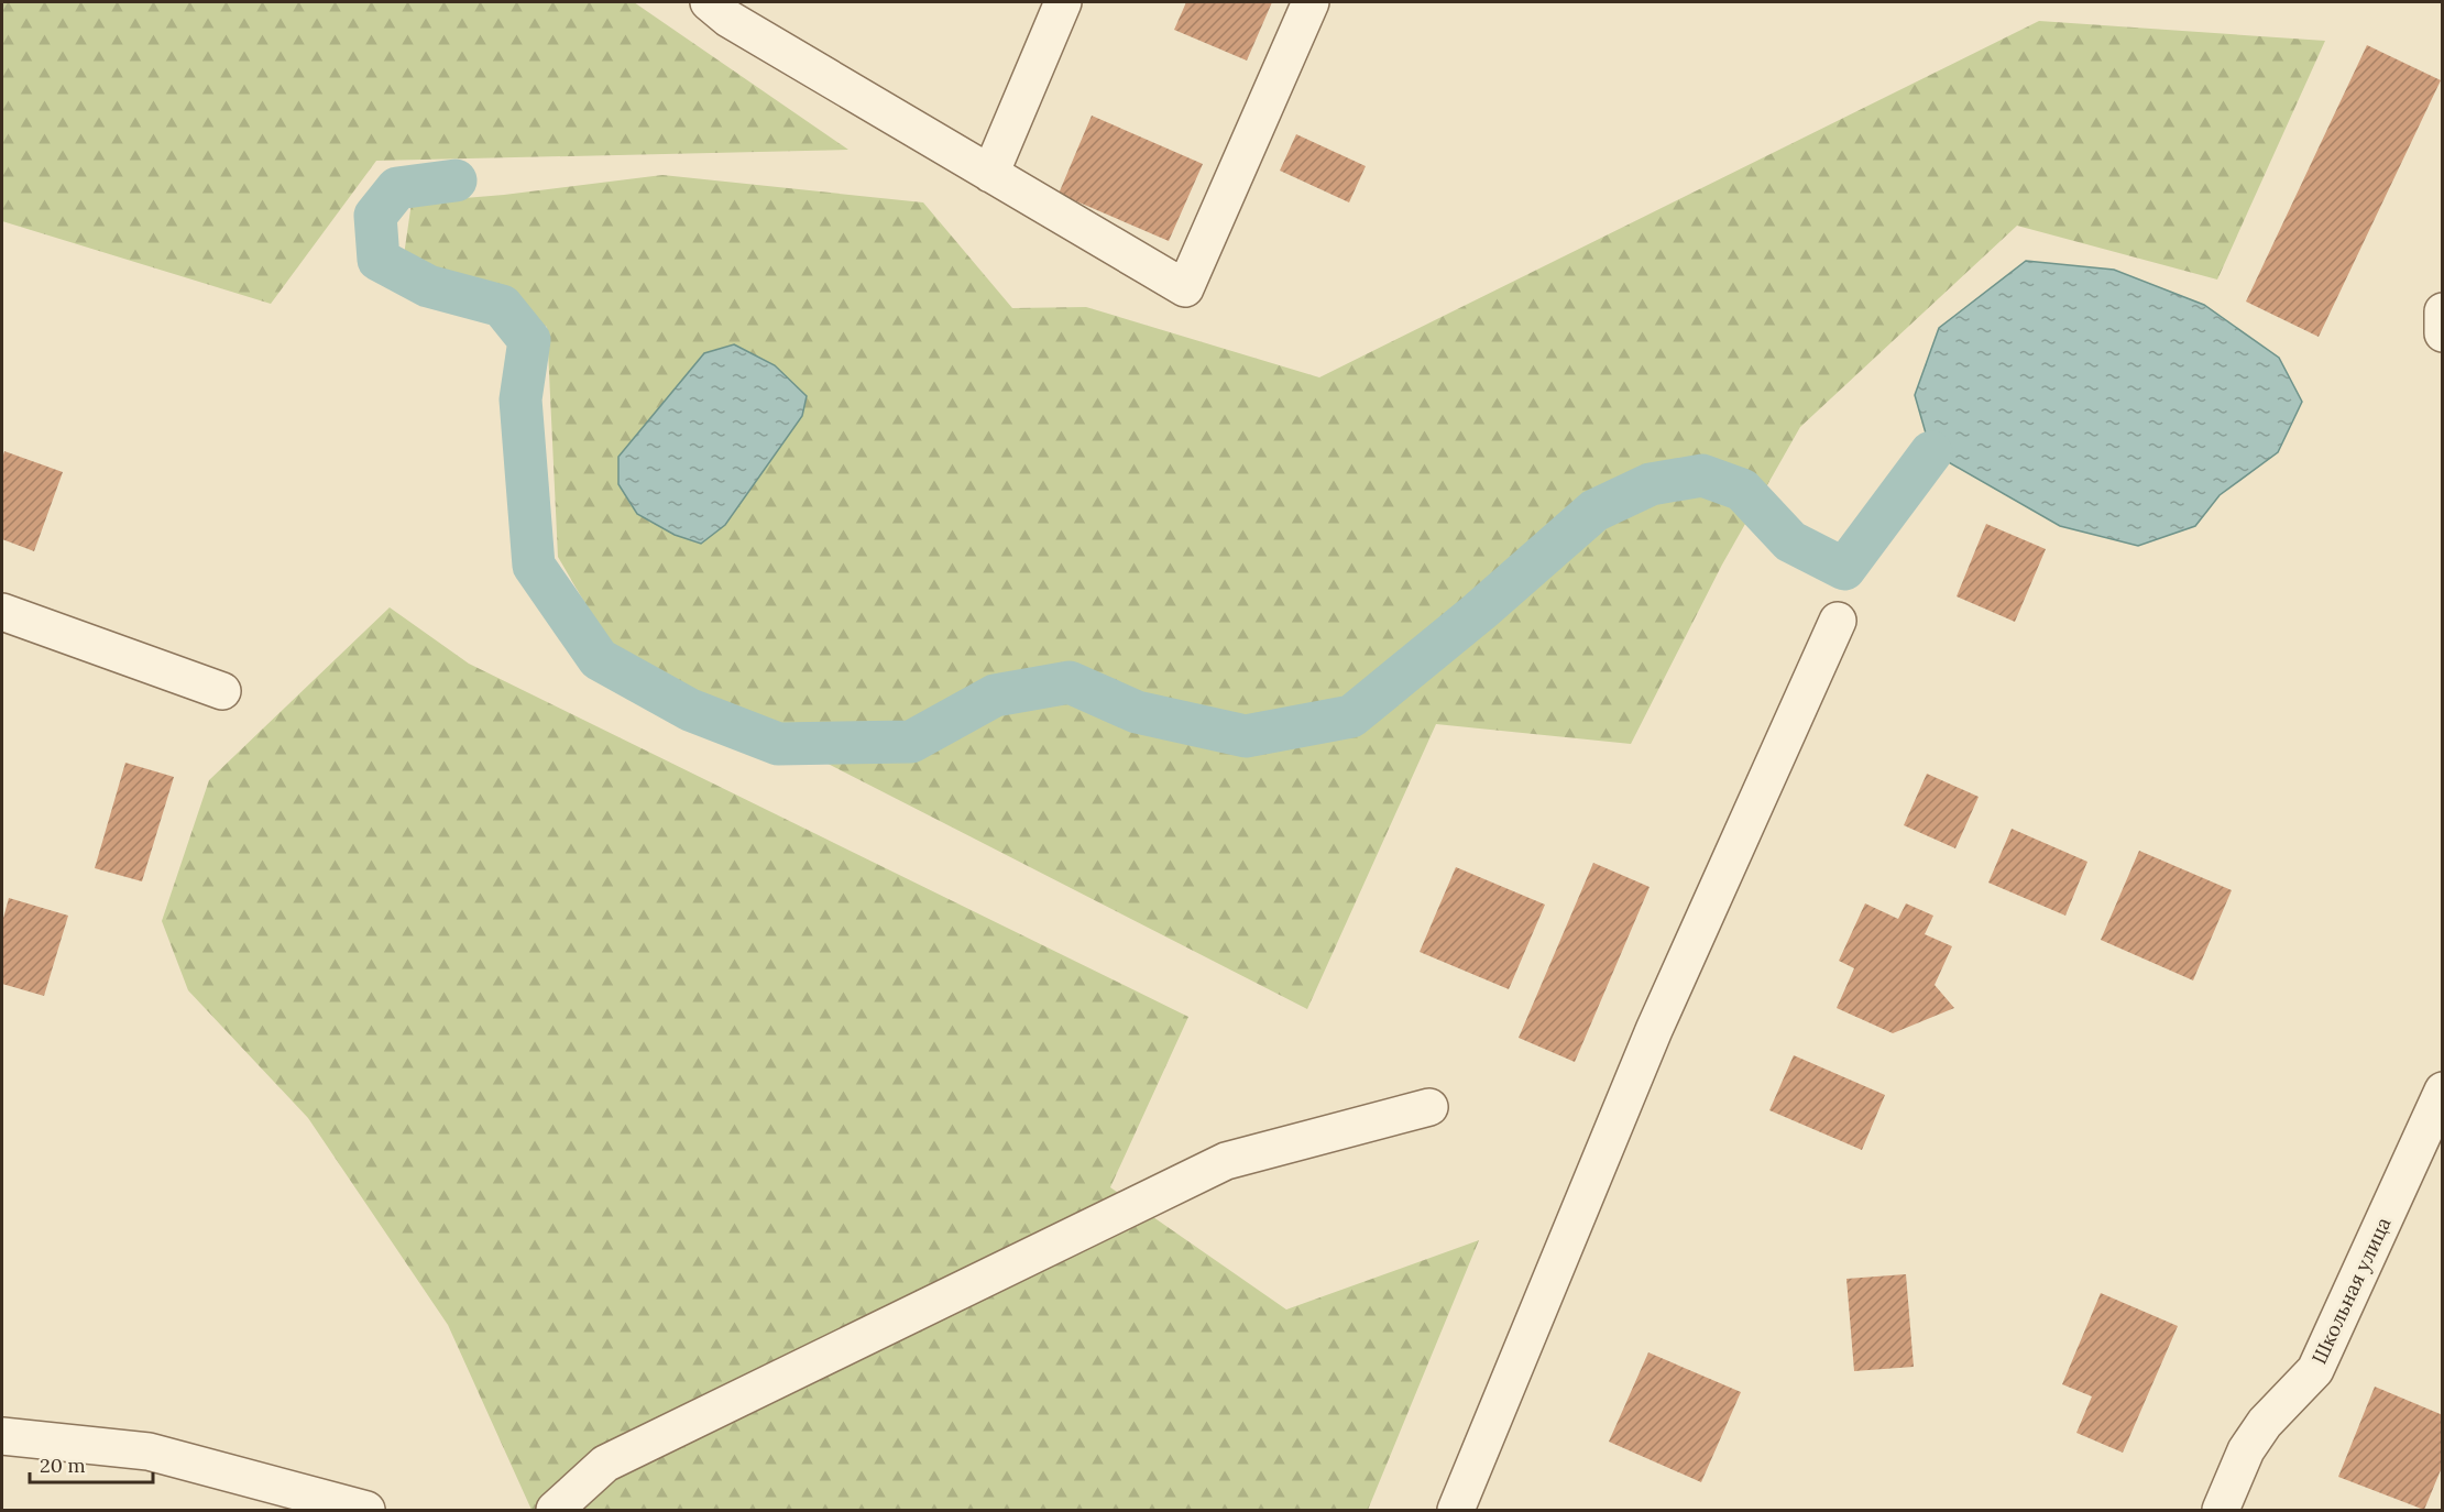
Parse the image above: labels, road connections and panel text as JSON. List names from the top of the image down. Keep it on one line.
{"streets":{"street":["Школьная улица"]},"scale_bar":"20 m"}
